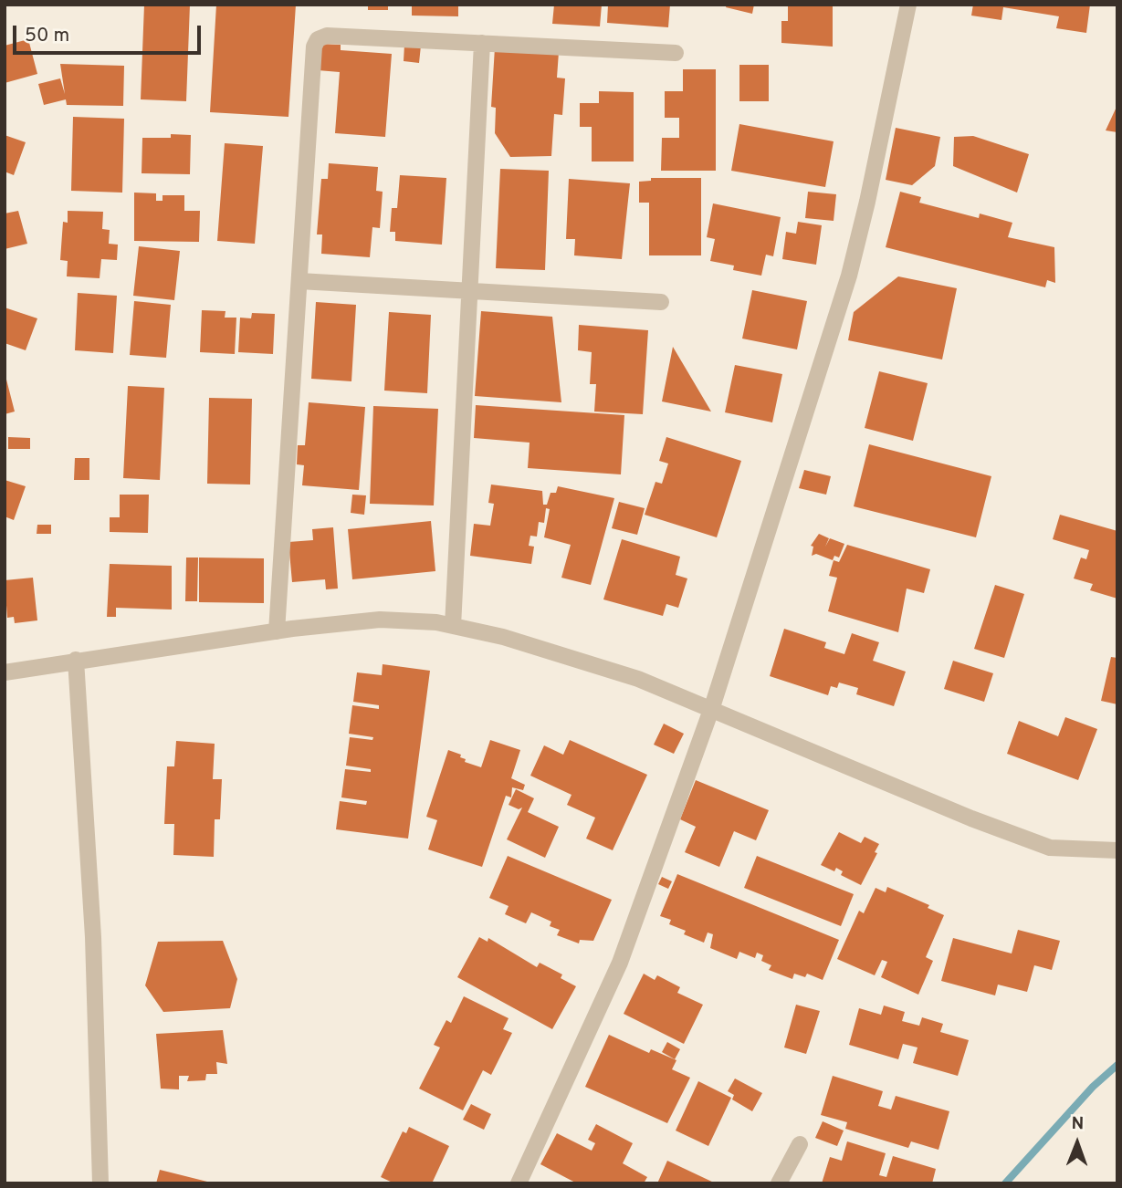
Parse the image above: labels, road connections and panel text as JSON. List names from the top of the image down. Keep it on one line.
{"scale_bar":"50 m","north":"top"}
